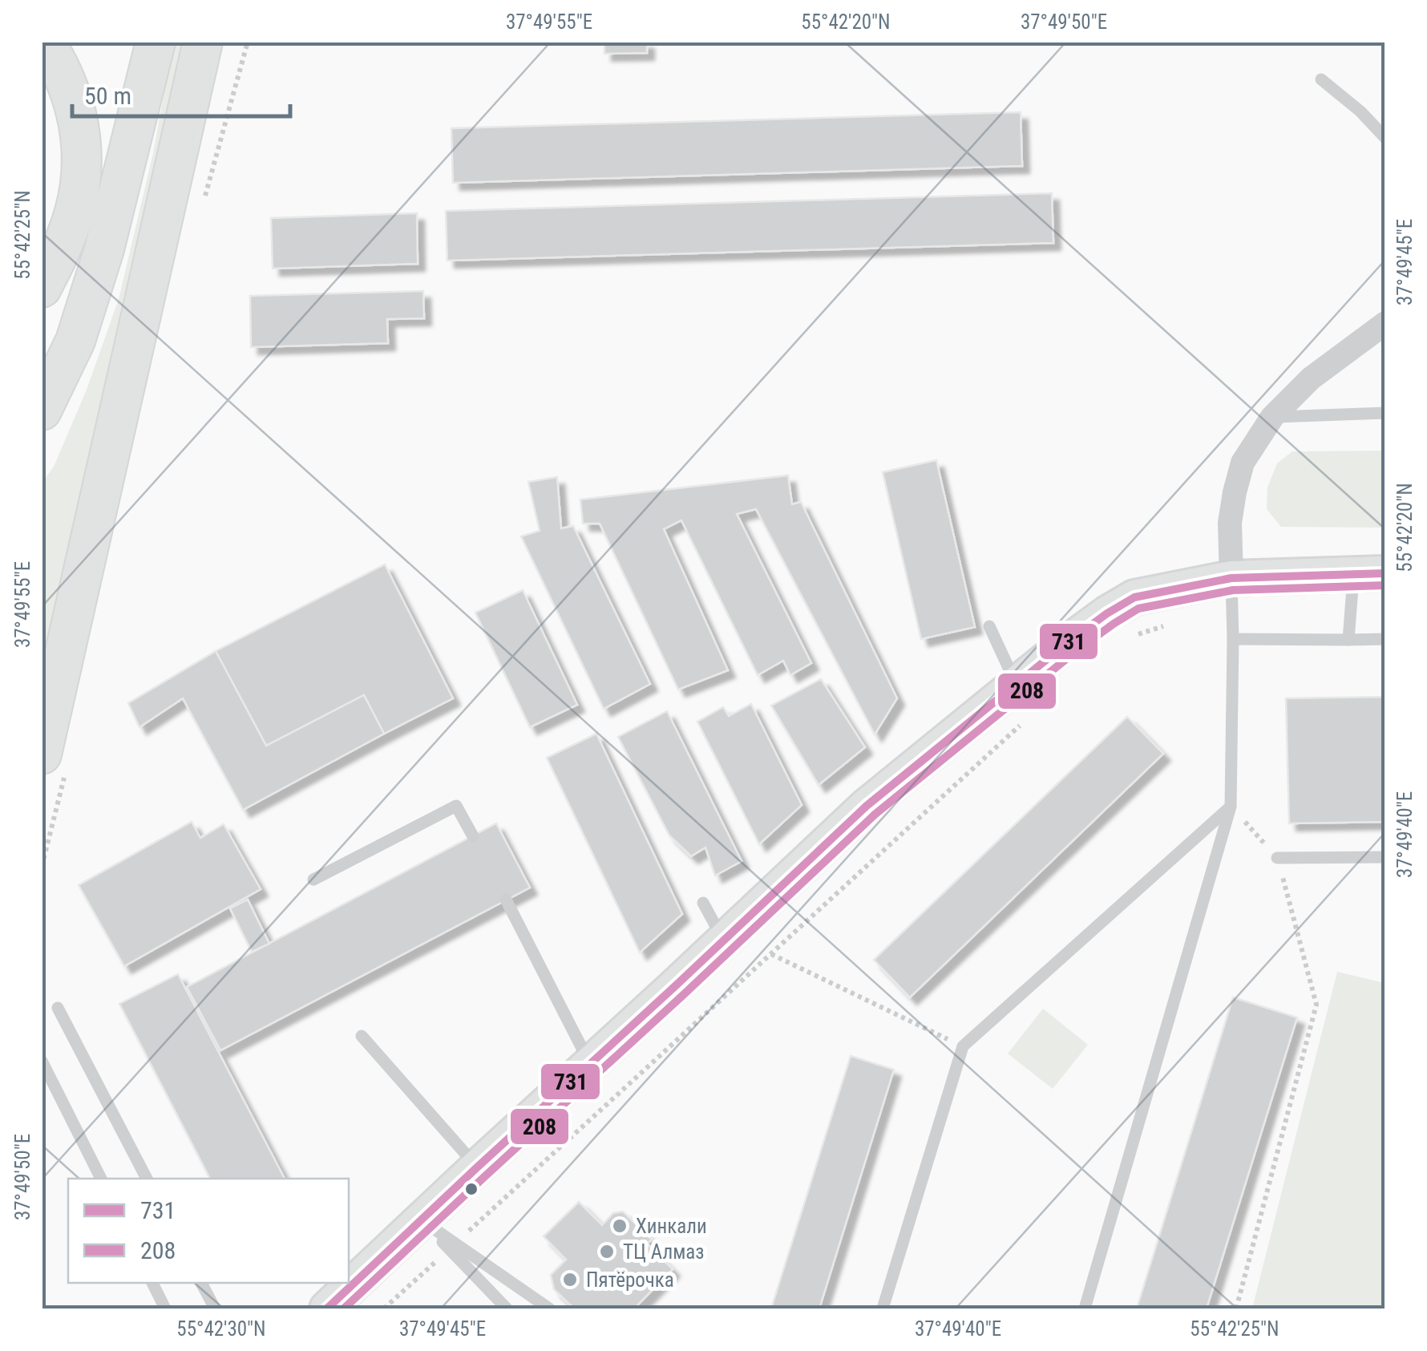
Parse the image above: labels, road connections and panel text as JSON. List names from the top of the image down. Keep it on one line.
{"places":["Хинкали","ТЦ Алмаз","Пятёрочка"],"lines":["transit line 731","transit line 208"],"legend":["731","208"],"scale_bar":"50 m","coordinates":["37°49'55\"E","55°42'20\"N","37°49'50\"E","55°42'25\"N","37°49'45\"E","37°49'40\"E","55°42'30\"N"]}
